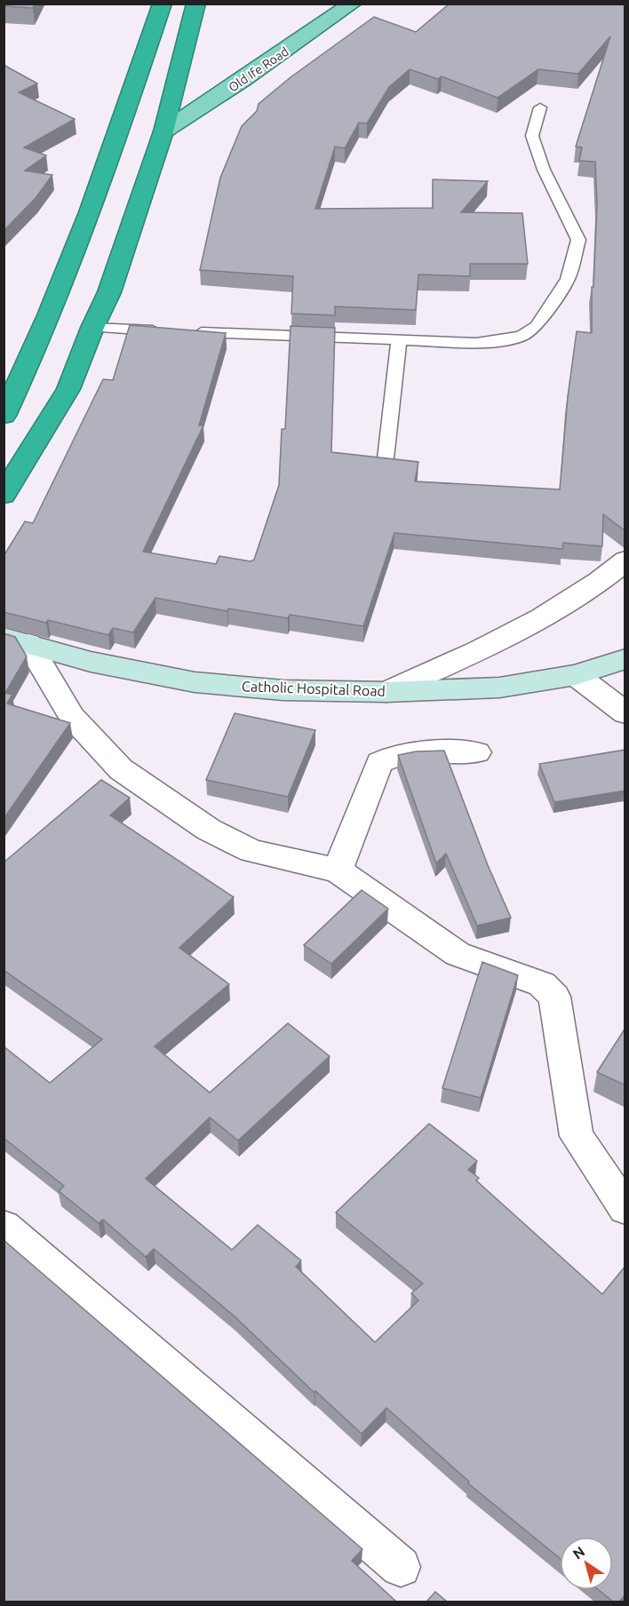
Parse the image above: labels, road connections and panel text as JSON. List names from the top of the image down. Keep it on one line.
{"streets":{"main road":["Old Ife Road"],"street":["Catholic Hospital Road"]},"north":"top left"}
